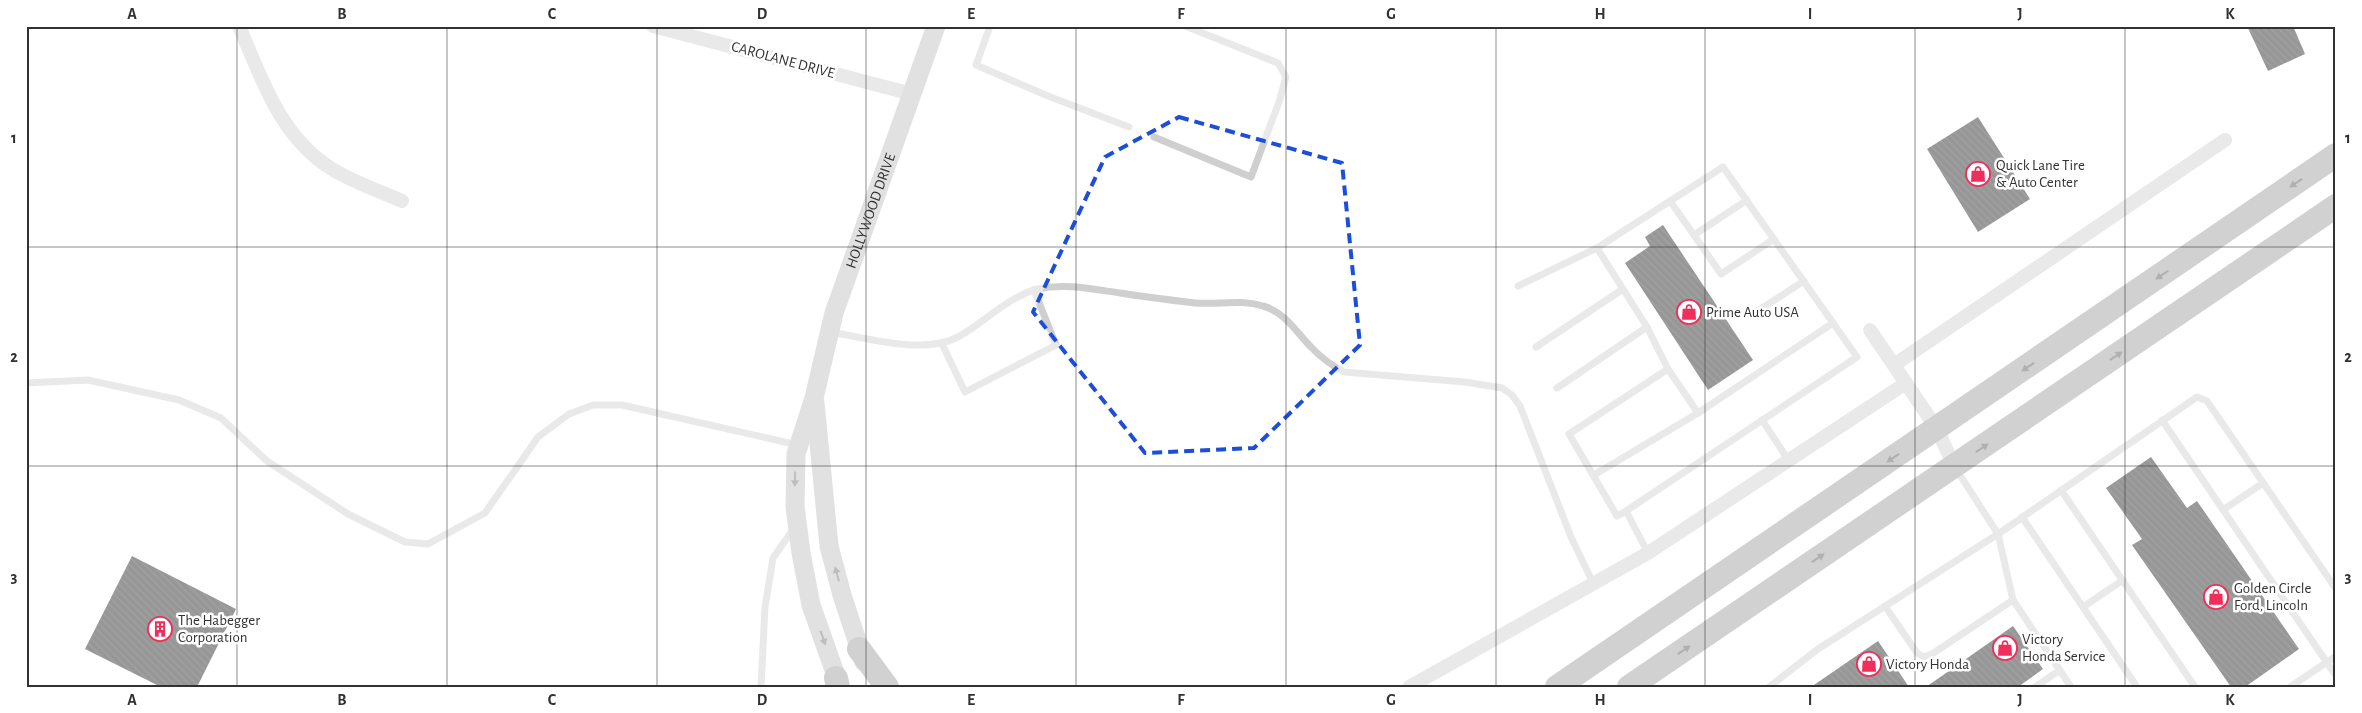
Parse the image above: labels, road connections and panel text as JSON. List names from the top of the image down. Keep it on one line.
{"streets":{"main road":["HOLLYWOOD DRIVE"],"street":["CAROLANE DRIVE"]},"crossings":[["CAROLANE DRIVE","HOLLYWOOD DRIVE"]],"places":{"shop":["Quick Lane Tire & Auto Center","Prime Auto USA","Golden Circle Ford, Lincoln","Victory Honda Service","Victory Honda"],"building":["The Habegger Corporation"]},"grid":{"columns":["A","B","C","D","E","F","G","H","I","J","K"],"rows":["1","2","3"]}}
